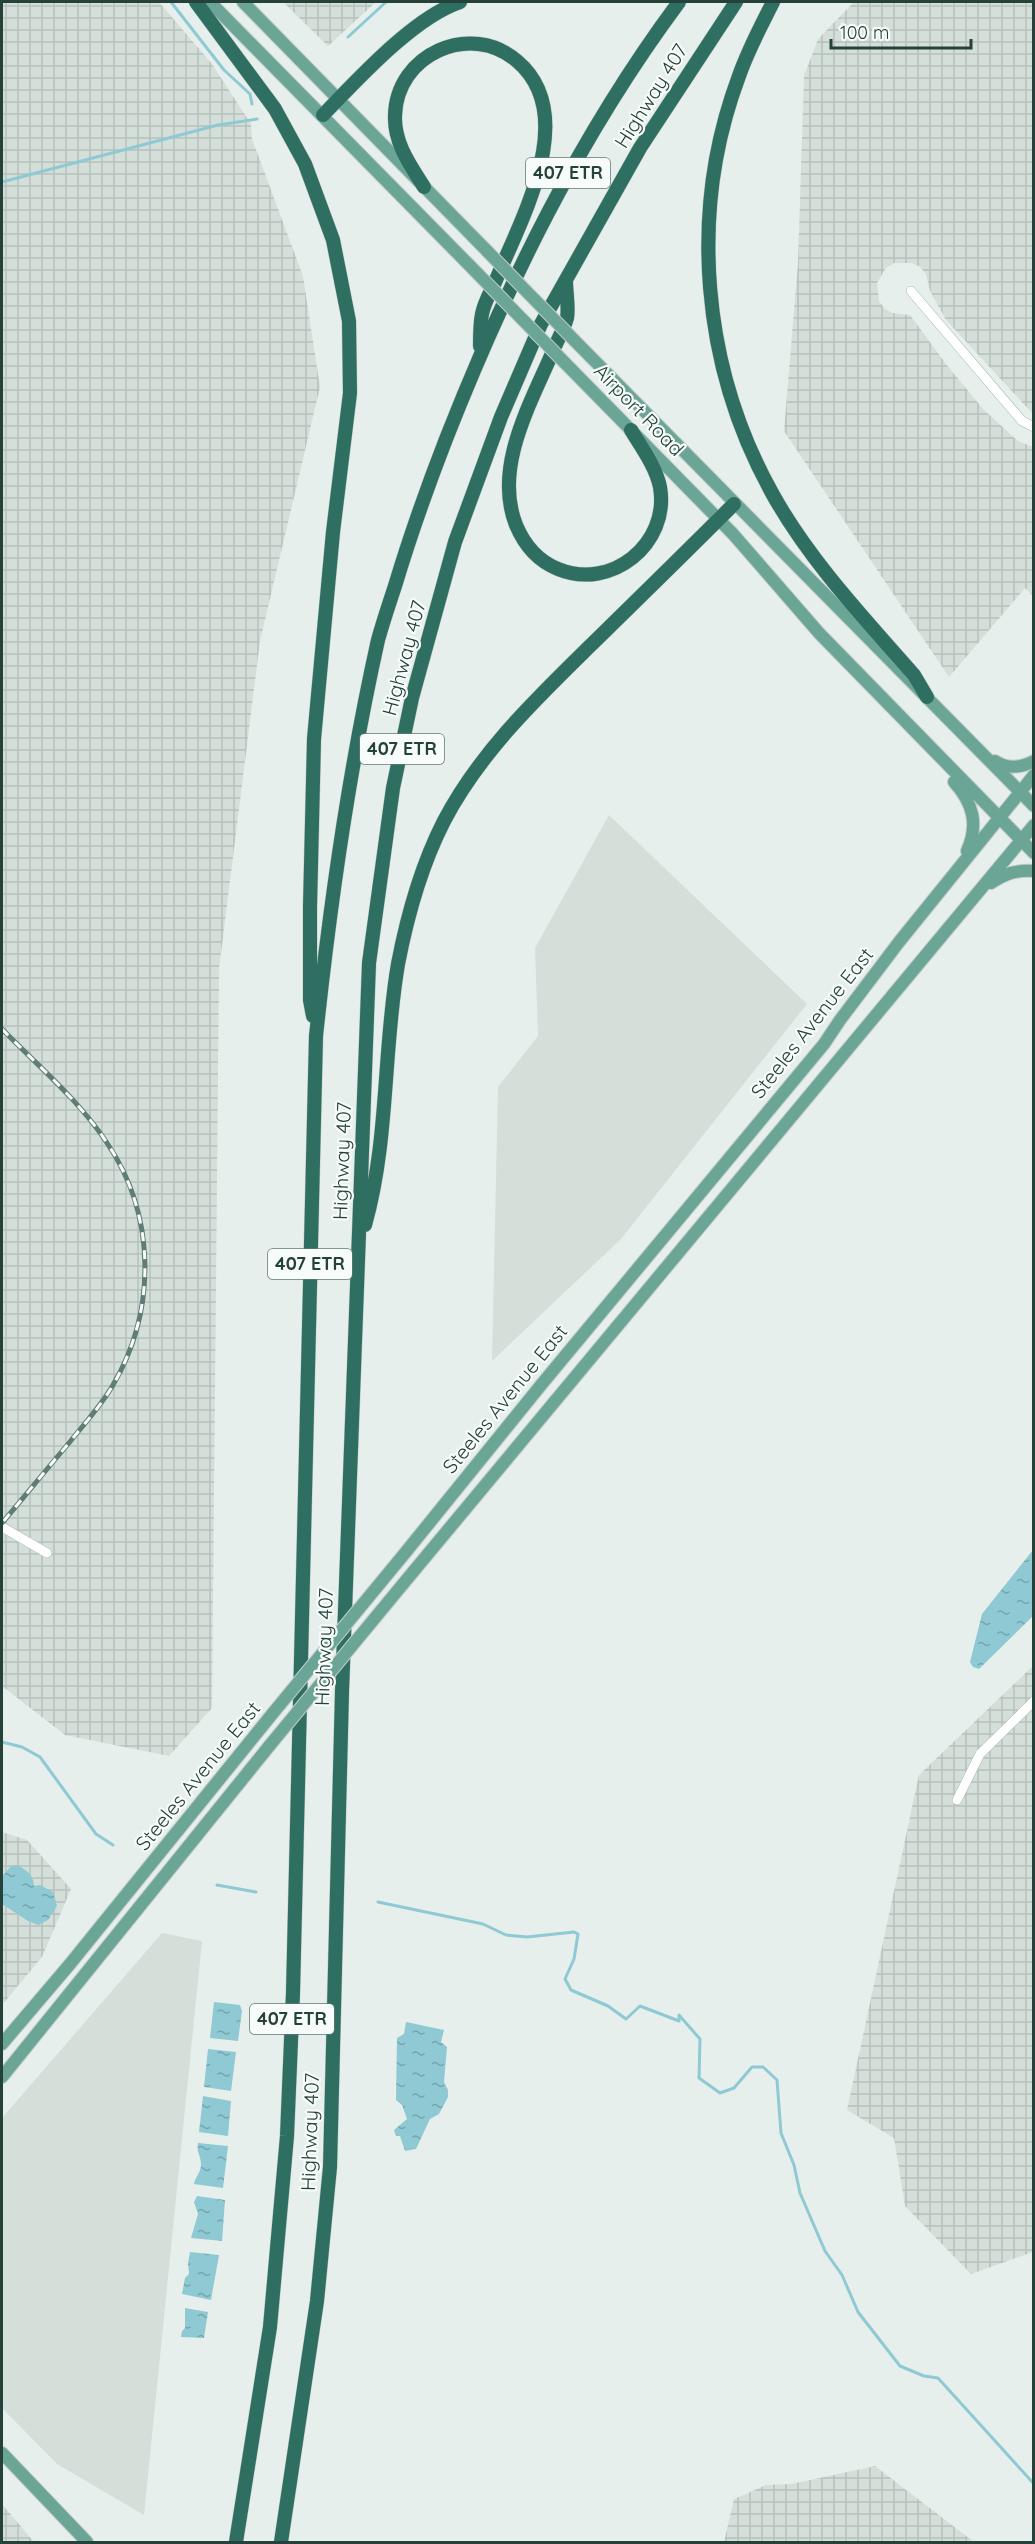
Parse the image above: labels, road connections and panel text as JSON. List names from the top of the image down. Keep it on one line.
{"streets":{"highway":["Highway 407","407 ETR"],"main road":["Airport Road","Steeles Avenue East"]},"crossings":[["Airport Road","Steeles Avenue East"]],"scale_bar":"100 m"}
